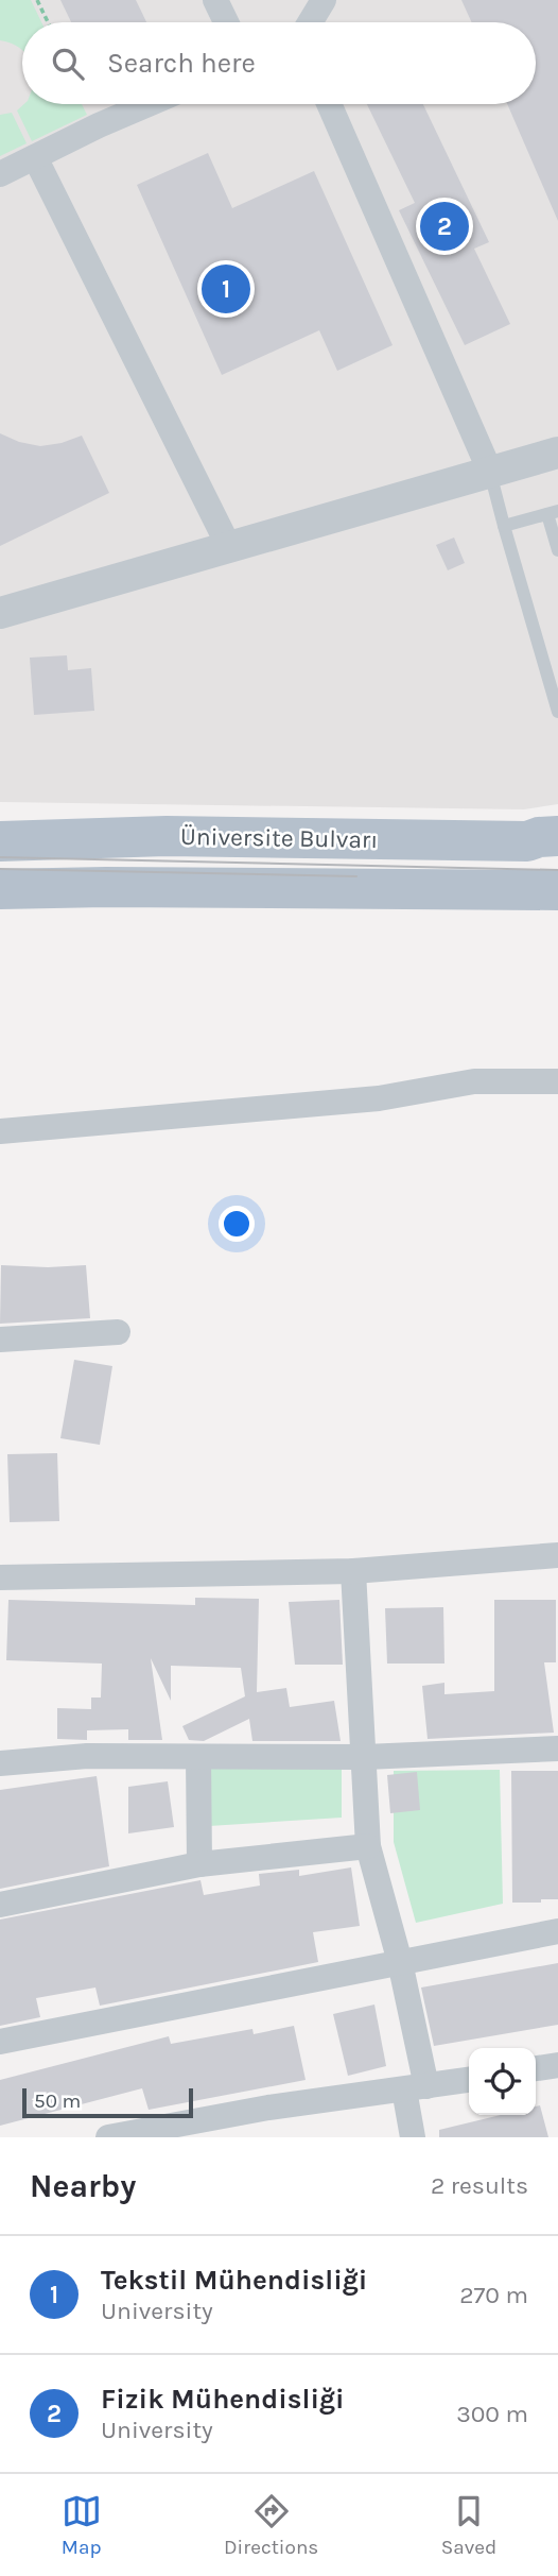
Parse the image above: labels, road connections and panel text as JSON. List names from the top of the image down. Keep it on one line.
{"streets":{"main road":["Üniversite Bulvarı"]},"scale_bar":"50 m","page":{"search":"Search here","pins":["2","1"],"scale":"50 m","heading":["Nearby","2 results"],"list":[{"mark":"1","name":"Tekstil Mühendisliği","note":"University","value":"270 m"},{"mark":"2","name":"Fizik Mühendisliği","note":"University","value":"300 m"}],"nav":["Map","Directions","Saved"]}}
